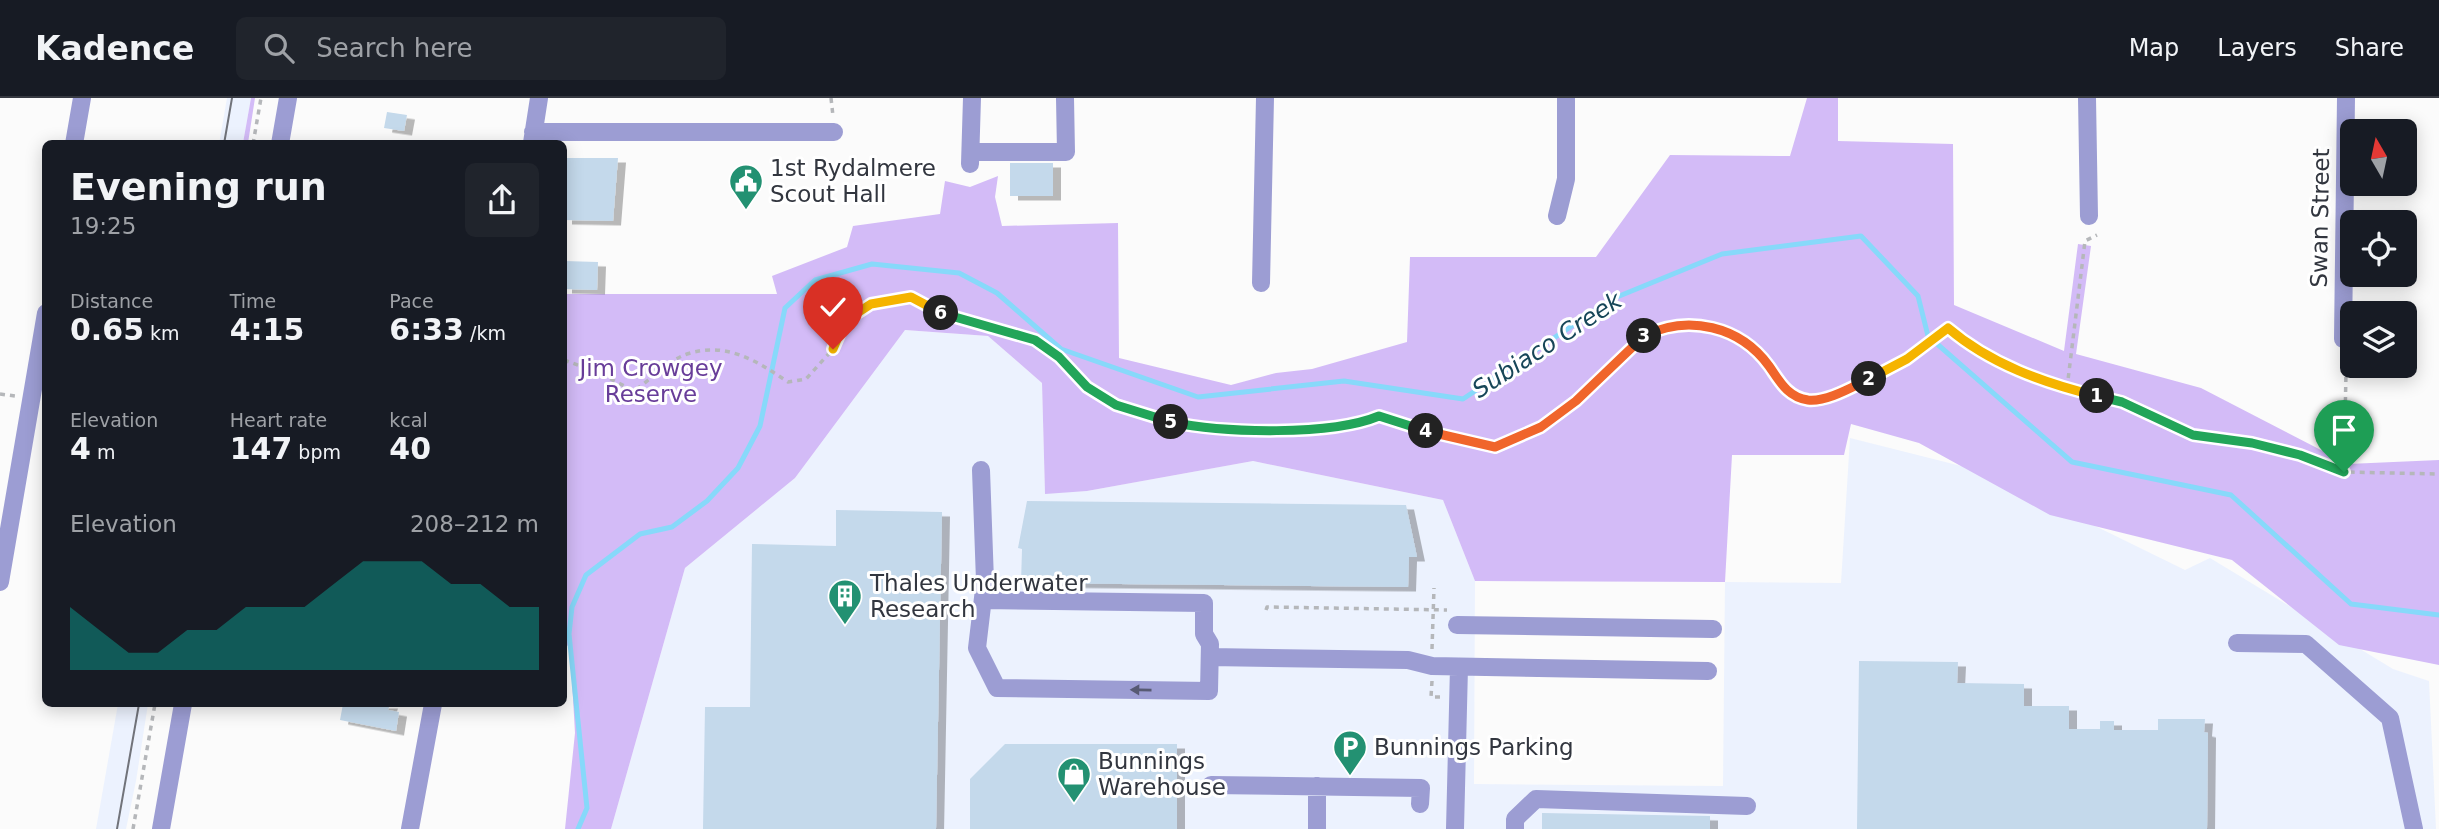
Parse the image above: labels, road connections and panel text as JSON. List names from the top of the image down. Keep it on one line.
{"streets":{"street":["Swan Street"]},"water":["Subiaco Creek"],"parks":["Jim Crowgey Reserve"],"places":{"public building":["1st Rydalmere Scout Hall"],"building":["Thales Underwater Research"],"parking":["Bunnings Parking"],"shop":["Bunnings Warehouse"]},"north":"top","page":{"header":"Kadence","search":"Search here","nav":["Map","Layers","Share"],"heading":["Evening run","19:25"],"stats":[["Distance","0.65 km"],["Time","4:15"],["Pace","6:33 /km"],["Elevation","4 m"],["Heart rate","147 bpm"],["kcal","40"]],"pins":["6","3","2","1","5","4"],"chart":["Elevation","208–212 m"]}}
